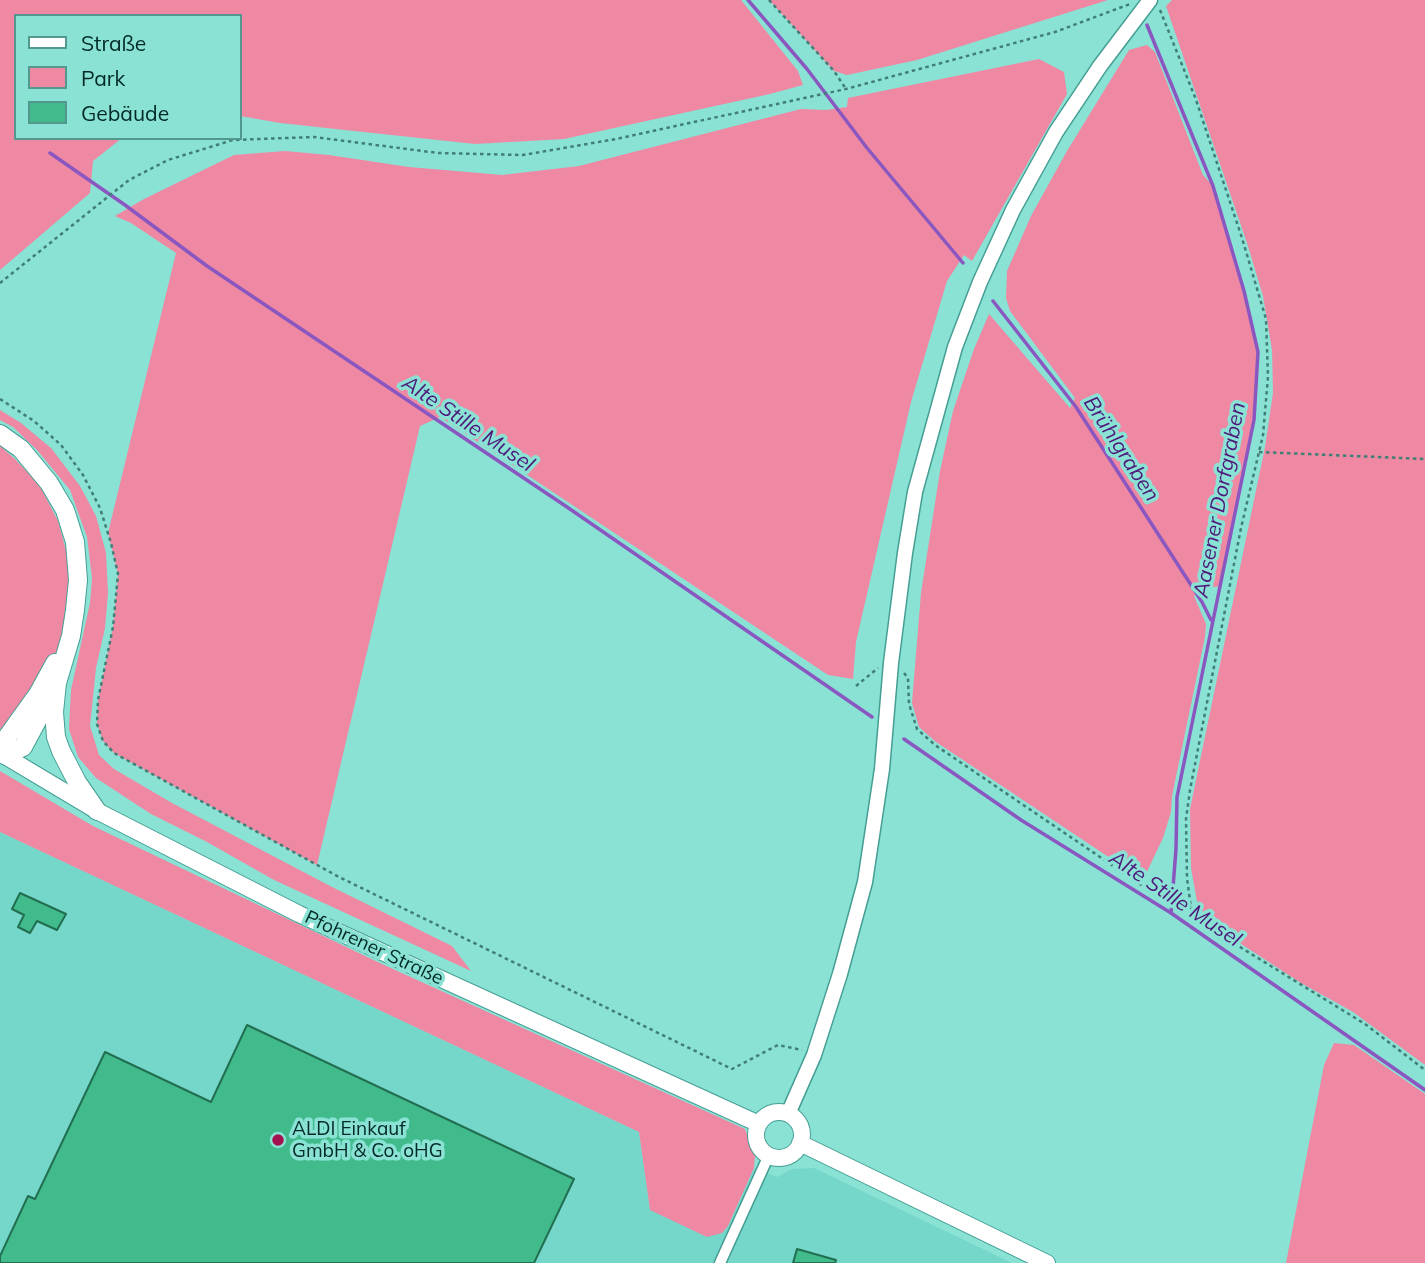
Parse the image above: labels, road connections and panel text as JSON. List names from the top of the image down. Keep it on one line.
{"streets":{"main road":["Pfohrener Straße"]},"water":["Alte Stille Musel","Brühlgraben","Aasener Dorfgraben"],"places":["ALDI Einkauf GmbH & Co. oHG"],"legend":["Straße","Park","Gebäude"]}
